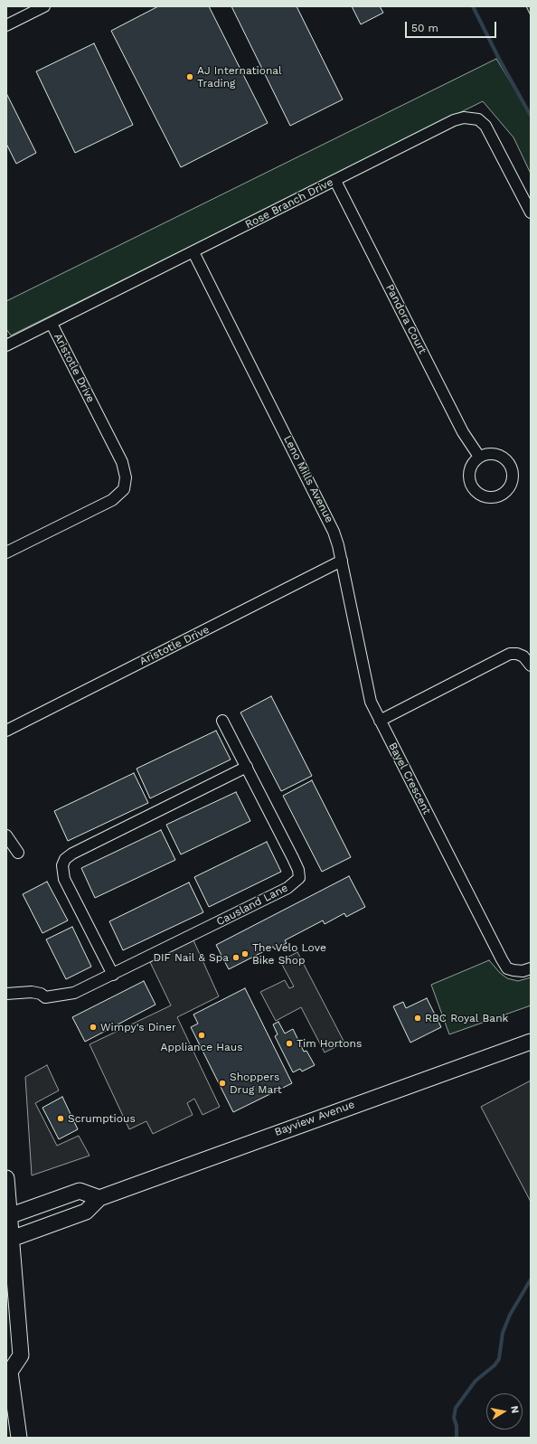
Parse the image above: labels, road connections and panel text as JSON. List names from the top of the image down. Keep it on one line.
{"streets":{"main road":["Bayview Avenue"],"street":["Rose Branch Drive","Pandora Court","Aristotle Drive","Leno Mills Avenue","Bayel Crescent","Causland Lane"]},"crossings":[["Rose Branch Drive","Pandora Court"],["Rose Branch Drive","Aristotle Drive"],["Rose Branch Drive","Leno Mills Avenue"],["Aristotle Drive","Leno Mills Avenue"],["Leno Mills Avenue","Bayel Crescent"]],"places":["AJ International Trading","The Velo Love Bike Shop","DIF Nail & Spa","RBC Royal Bank","Wimpy's Diner","Appliance Haus","Tim Hortons","Shoppers Drug Mart","Scrumptious"],"scale_bar":"50 m","north":"right"}
